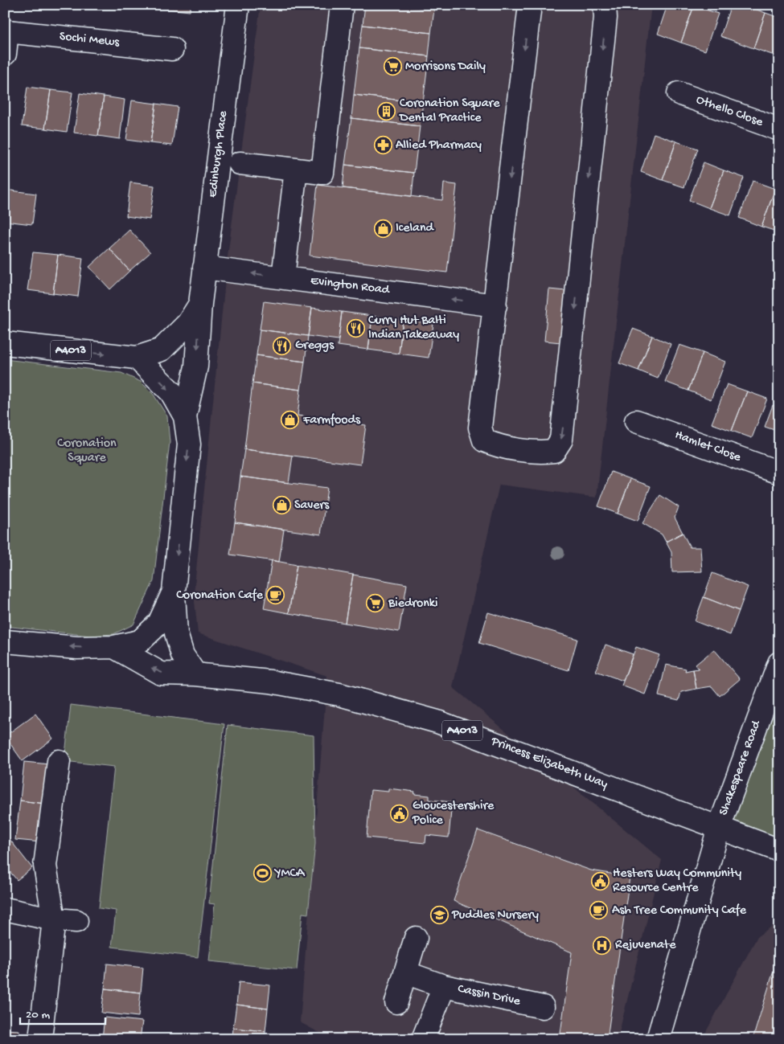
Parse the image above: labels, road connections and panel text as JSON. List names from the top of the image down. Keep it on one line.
{"streets":{"street":["Sochi Mews","Othello Close","Edinburgh Place","Evington Road","A4013","Hamlet Close","Princess Elizabeth Way","Shakespeare Road","Cassin Drive"]},"crossings":[["Edinburgh Place","Evington Road"],["Edinburgh Place","A4013"],["Princess Elizabeth Way","Shakespeare Road"]],"one_way":["Evington Road"],"parks":["Coronation Square"],"places":{"supermarket":["Morrisons Daily","Biedronki"],"building":["Coronation Square Dental Practice"],"pharmacy":["Allied Pharmacy"],"shop":["Iceland","Farmfoods","Savers"],"restaurant":["Curry Hut Balti Indian Takeaway","Greggs"],"cafe":["Coronation Cafe","Ash Tree Community Cafe"],"public building":["Gloucestershire Police","Hesters Way Community Resource Centre"],"sports":["YMCA"],"school or university":["Puddles Nursery"],"hospital":["Rejuvenate"]},"scale_bar":"20 m"}
